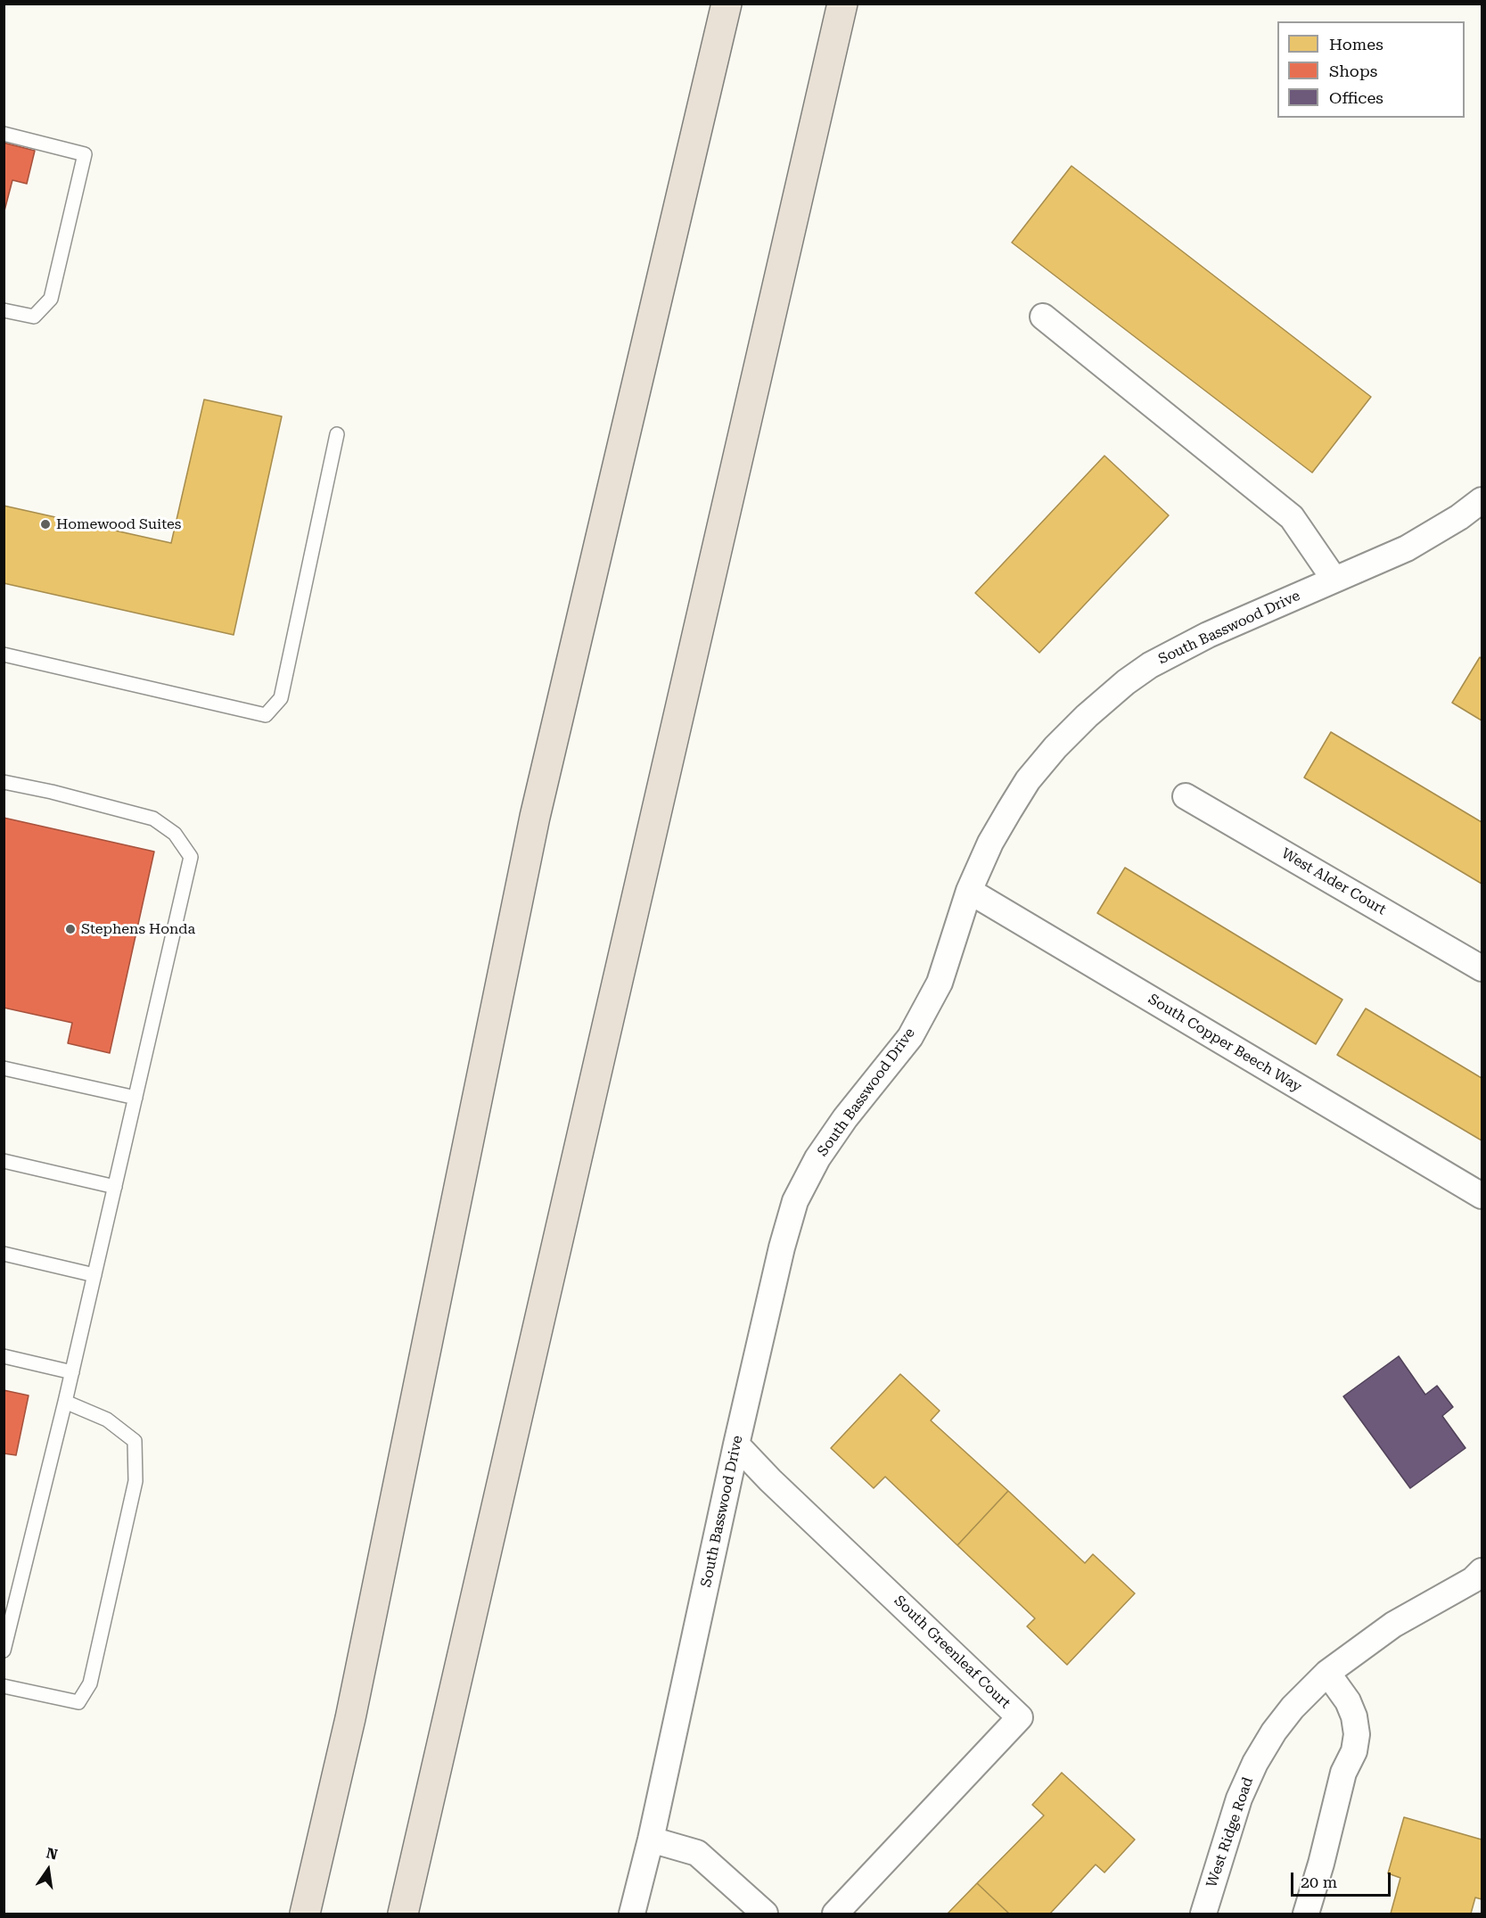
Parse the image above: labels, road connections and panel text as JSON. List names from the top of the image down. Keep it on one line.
{"streets":{"street":["South Basswood Drive","West Alder Court","South Copper Beech Way","South Greenleaf Court","West Ridge Road"]},"crossings":[["South Basswood Drive","South Copper Beech Way"],["South Basswood Drive","South Greenleaf Court"]],"places":["Homewood Suites","Stephens Honda"],"legend":["Homes","Shops","Offices"],"scale_bar":"20 m","north":"top"}
